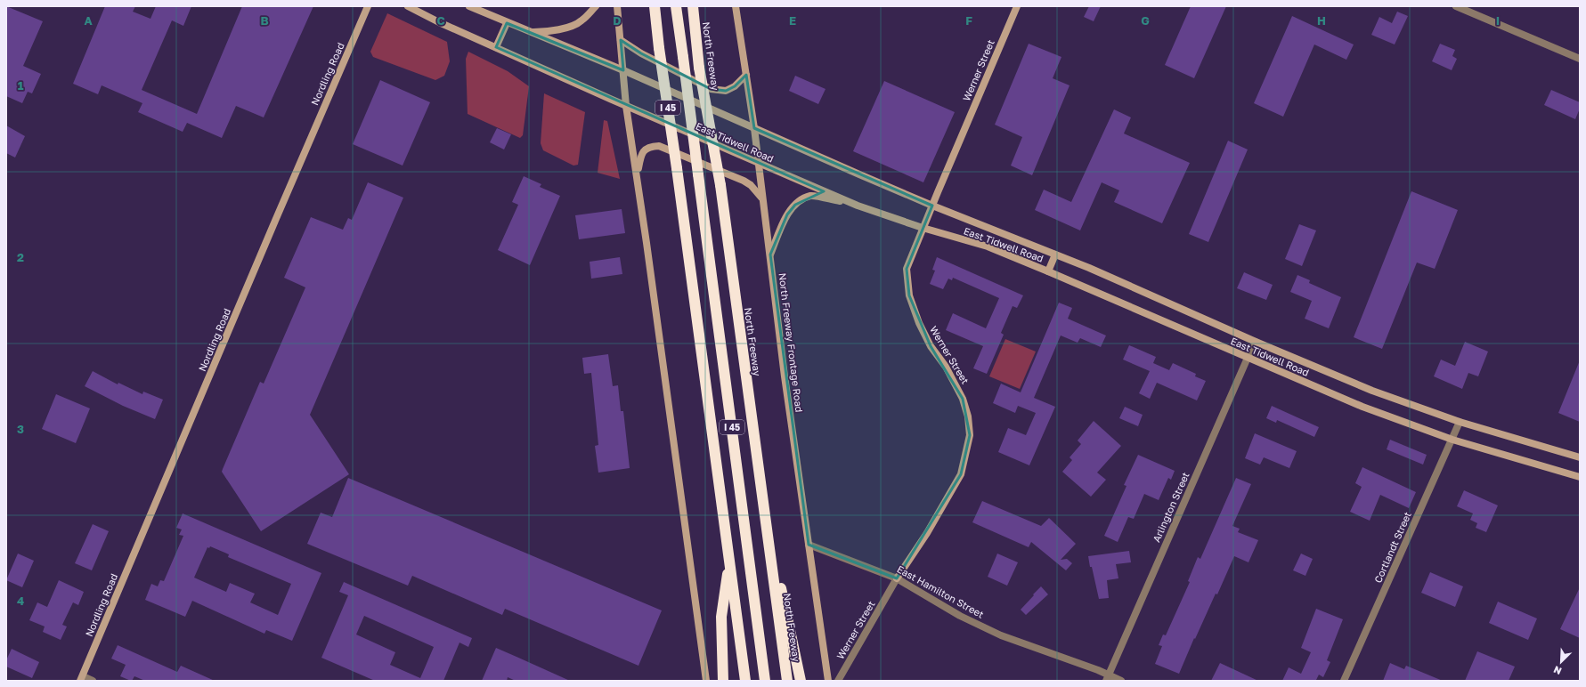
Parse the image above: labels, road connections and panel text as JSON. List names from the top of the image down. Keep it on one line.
{"streets":{"highway":["North Freeway","I 45"],"main road":["Werner Street","Nordling Road","East Tidwell Road","North Freeway Frontage Road"],"street":["Arlington Street","Cortlandt Street","East Hamilton Street"]},"crossings":[["Werner Street","East Tidwell Road"],["Werner Street","East Hamilton Street"],["East Tidwell Road","North Freeway Frontage Road"],["East Tidwell Road","Arlington Street"],["East Tidwell Road","Cortlandt Street"],["North Freeway Frontage Road","East Hamilton Street"],["Arlington Street","East Hamilton Street"]],"north":"bottom left","grid":{"columns":["A","B","C","D","E","F","G","H","I"],"rows":["1","2","3","4"]}}
